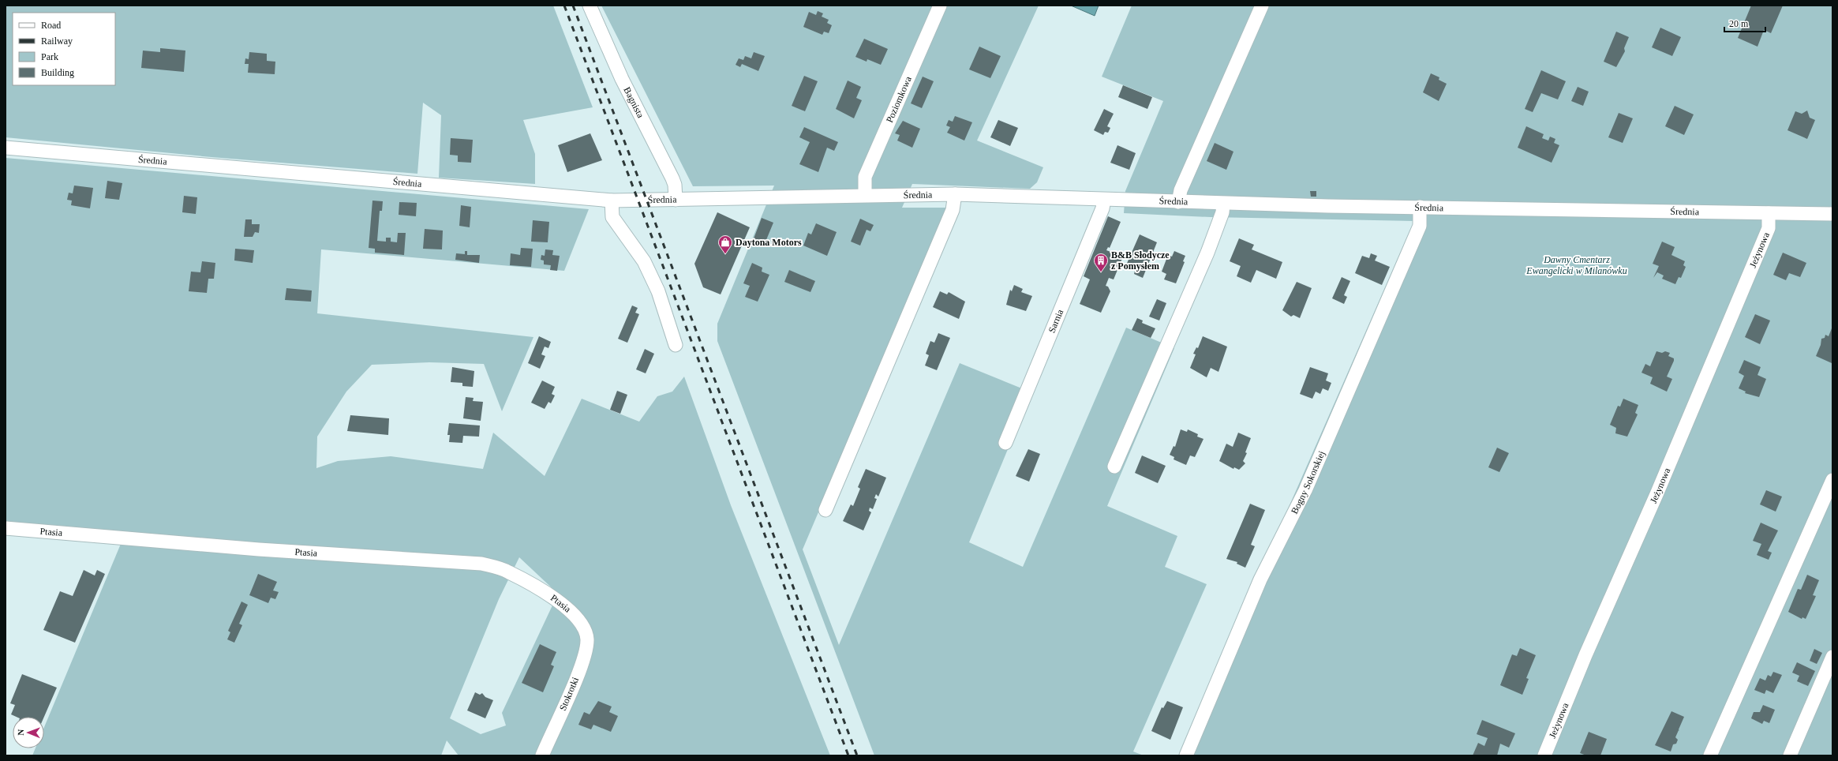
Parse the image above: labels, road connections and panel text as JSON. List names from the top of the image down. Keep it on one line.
{"streets":{"street":["Poziomkowa","Bagnista","Średnia","Jeżynowa","Sarnia","Bogny Sokorskiej","Ptasia","Stokrotki"]},"crossings":[["Poziomkowa","Średnia"],["Bagnista","Średnia"],["Średnia","Jeżynowa"],["Średnia","Sarnia"],["Średnia","Bogny Sokorskiej"],["Ptasia","Stokrotki"]],"parks":["Dawny Cmentarz Ewangelicki w Milanówku"],"places":{"shop":["Daytona Motors"],"building":["B&B Słodycze z Pomysłem"]},"legend":["Road","Railway","Park","Building"],"scale_bar":"20 m","north":"left"}
